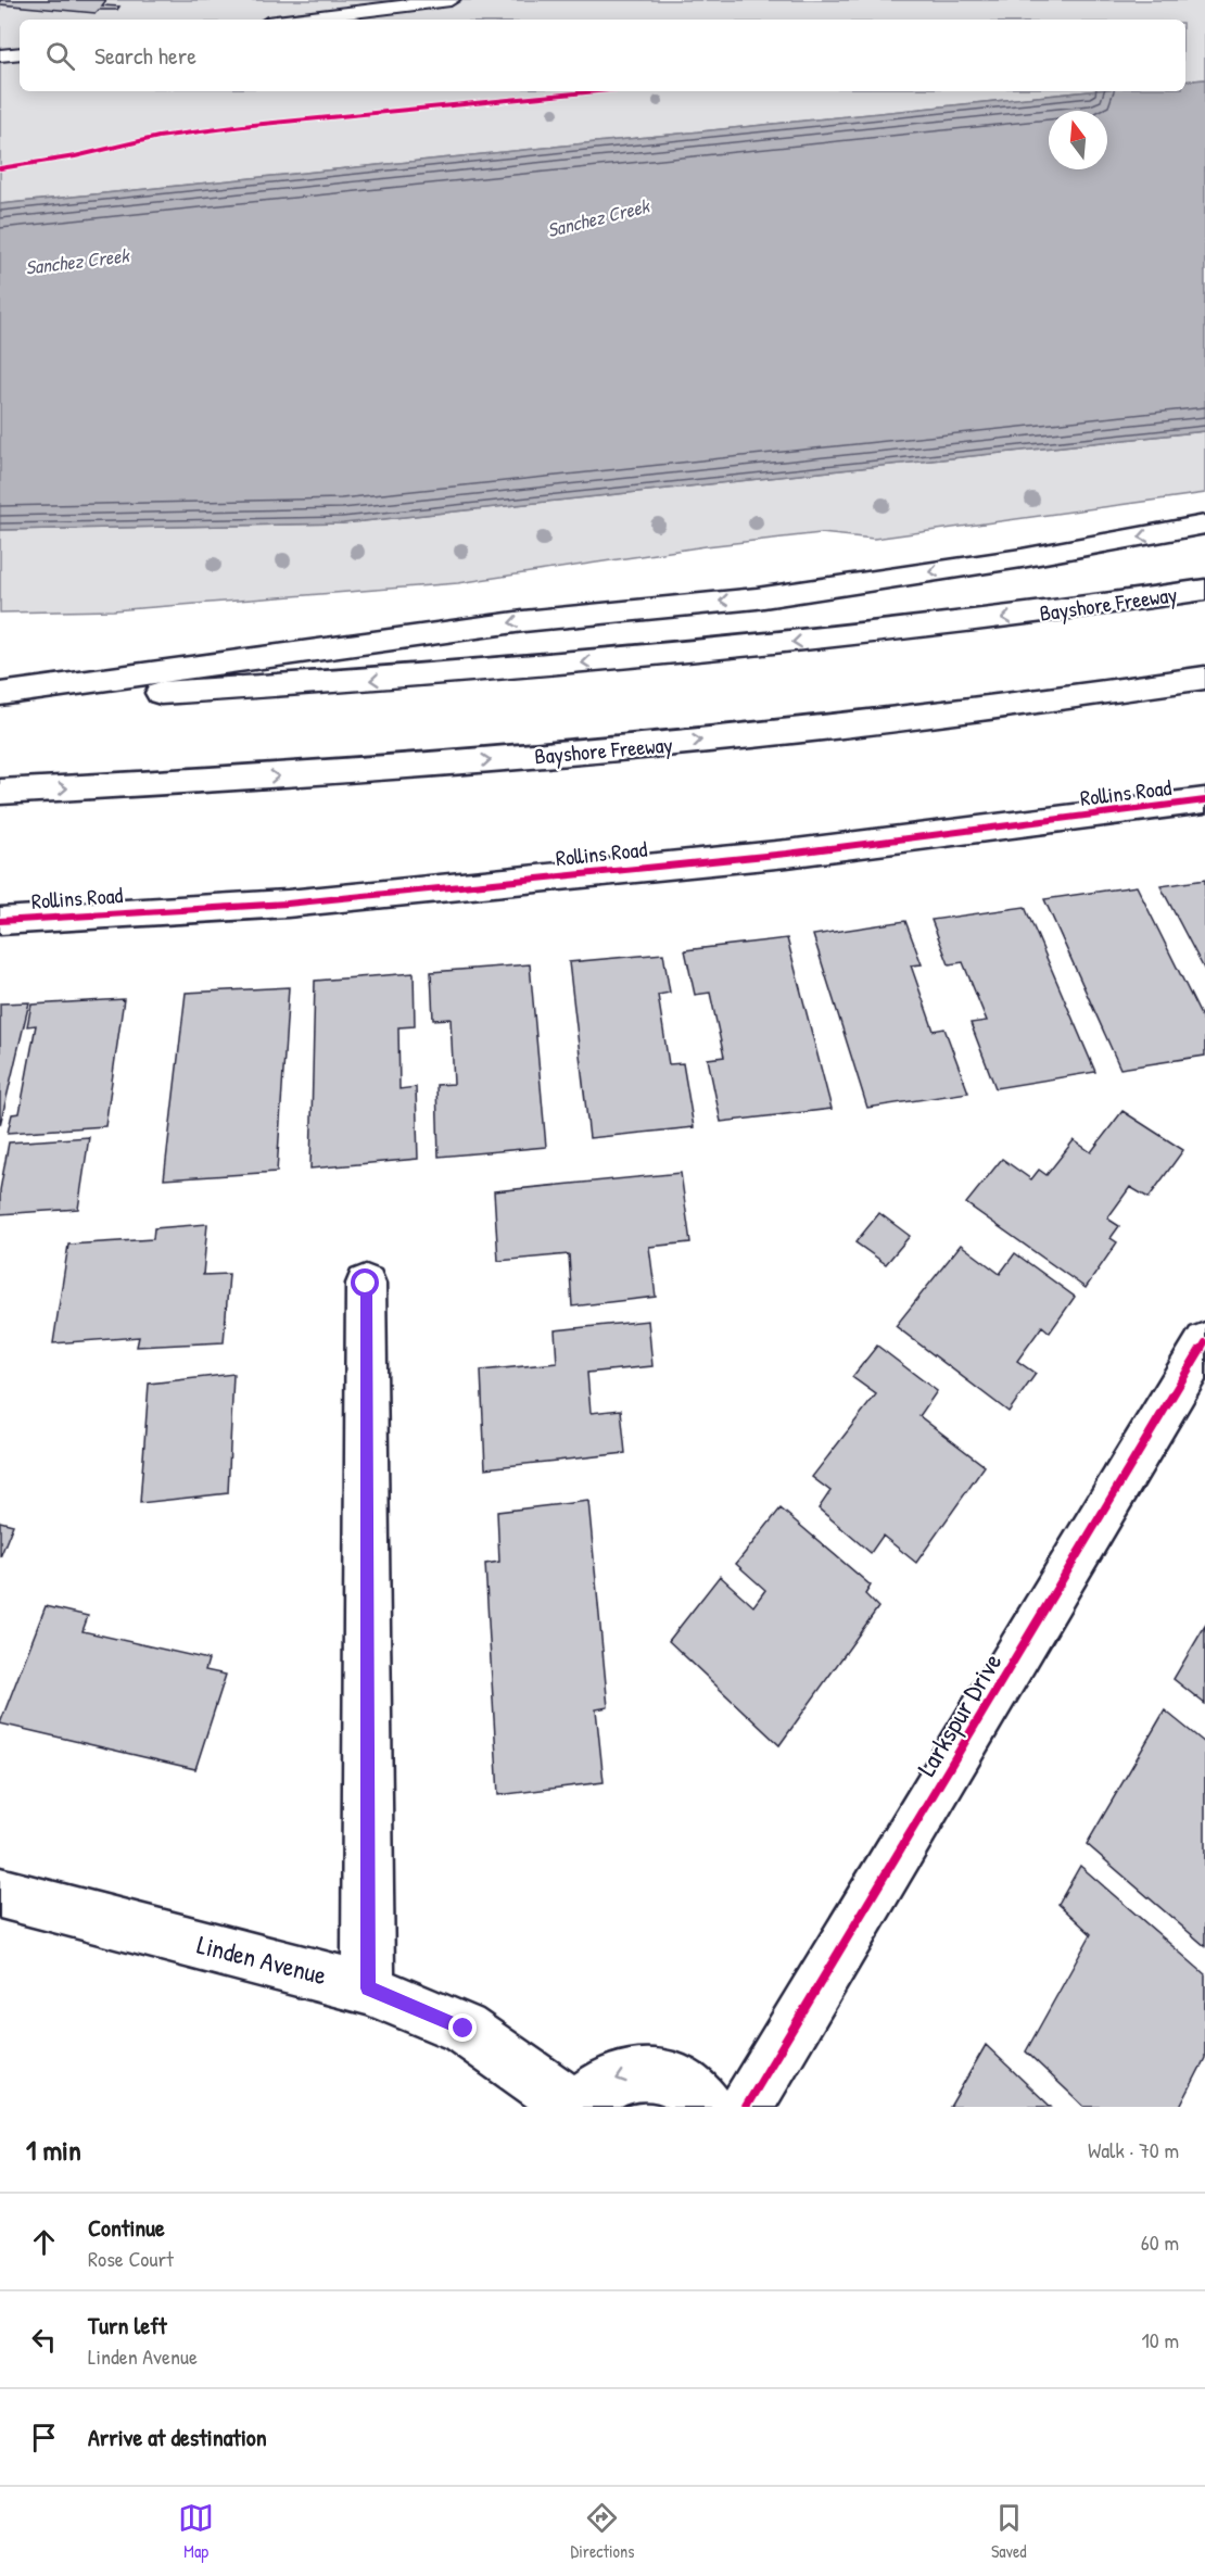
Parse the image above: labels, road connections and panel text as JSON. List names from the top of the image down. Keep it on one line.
{"streets":{"main road":["Bayshore Freeway","Rollins Road","Larkspur Drive","Linden Avenue"]},"water":["Sanchez Creek"],"north":"top","page":{"search":"Search here","heading":["1 min","Walk · 70 m"],"list":[["Continue","Rose Court","60 m"],["Turn left","Linden Avenue","10 m"],"Arrive at destination"],"nav":["Map","Directions","Saved"]}}
